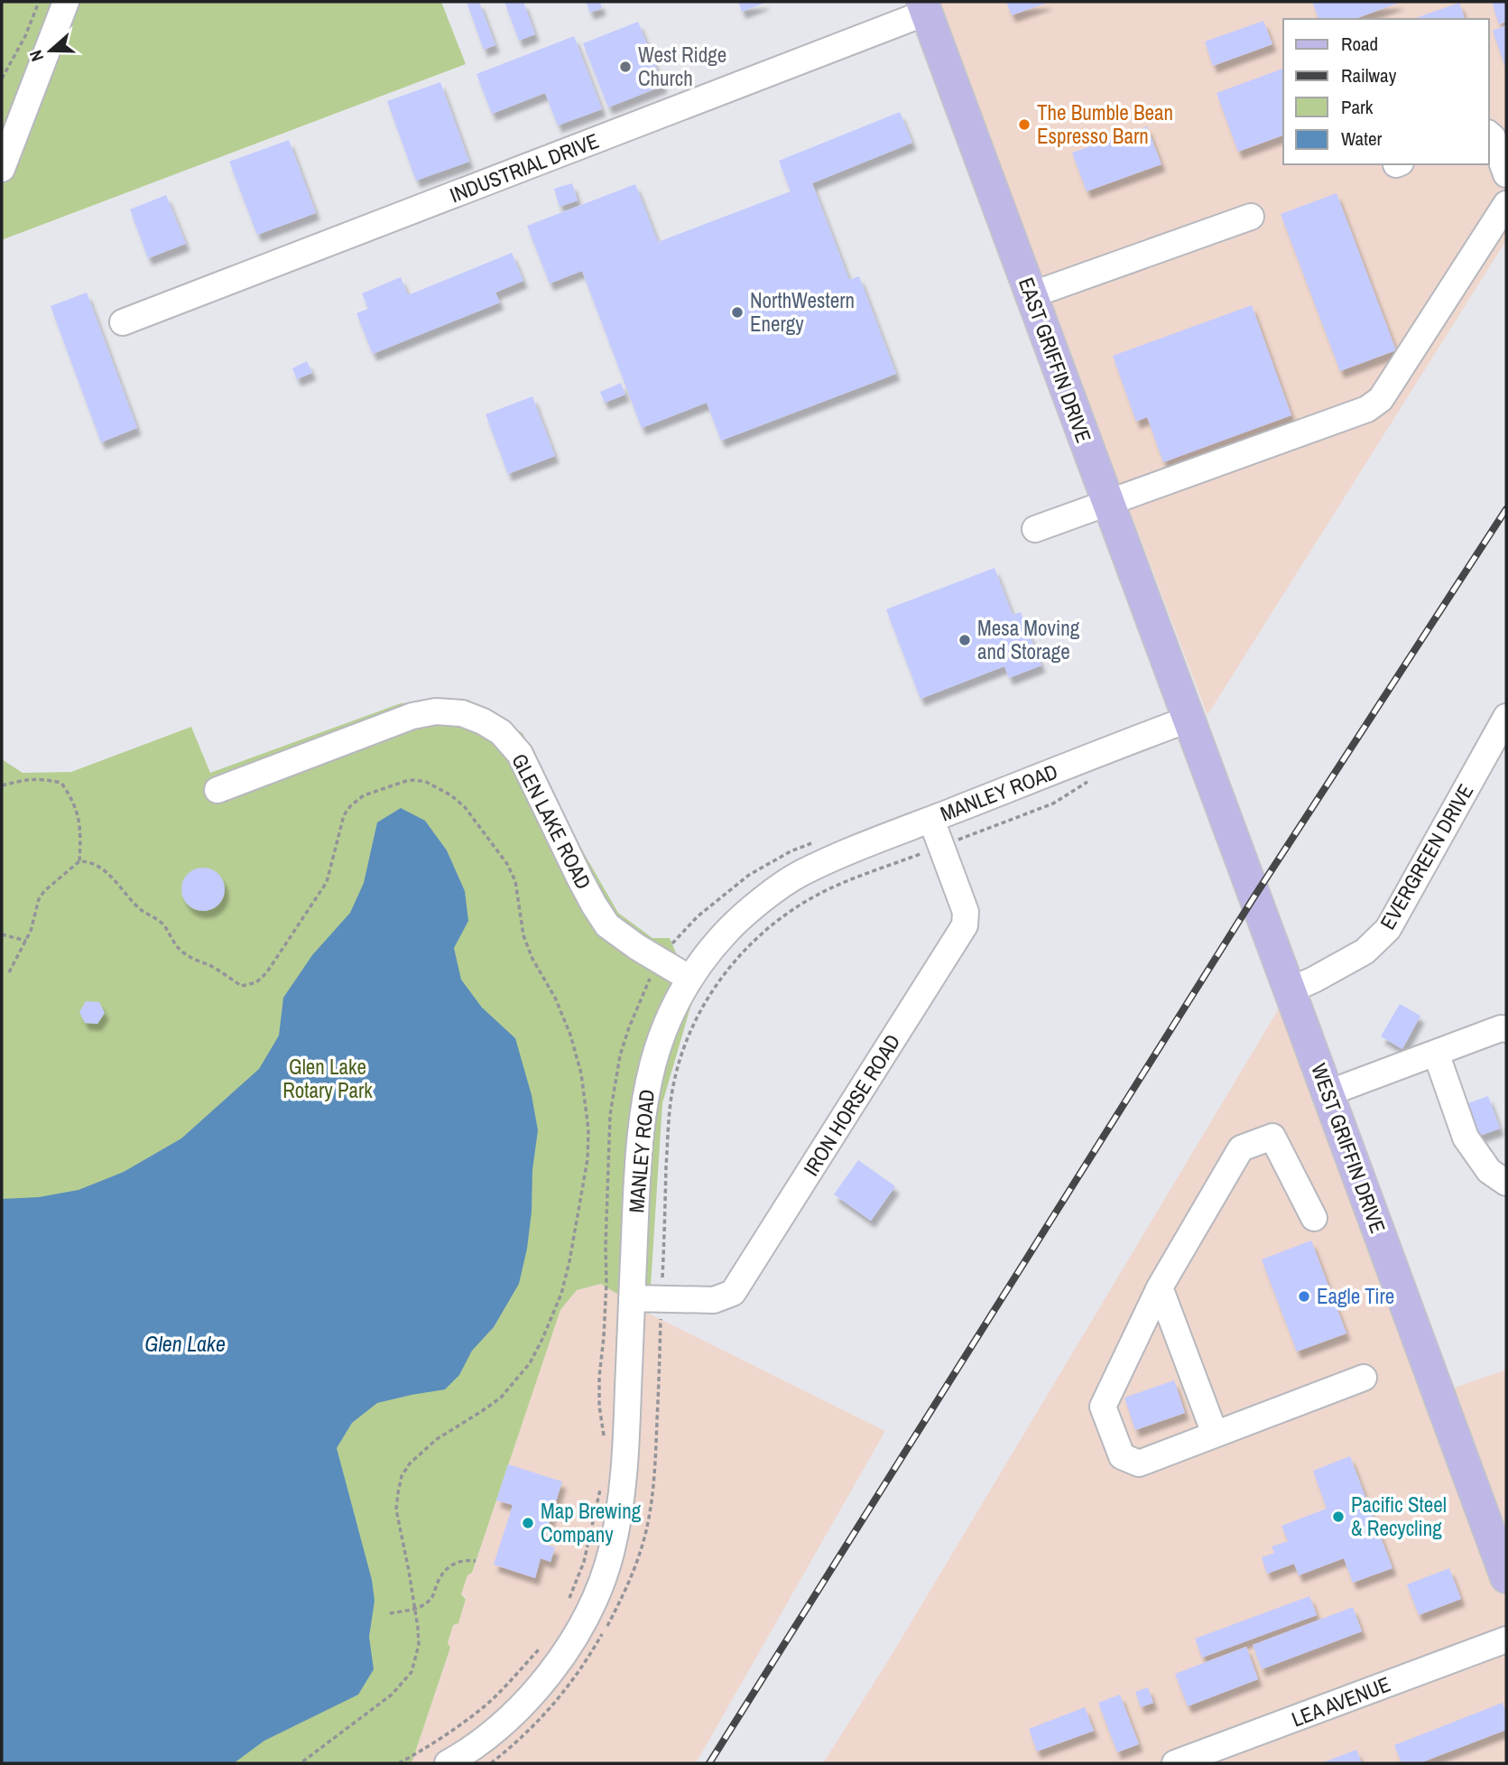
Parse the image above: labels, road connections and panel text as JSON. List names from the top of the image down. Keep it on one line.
{"streets":{"main road":["EAST GRIFFIN DRIVE","WEST GRIFFIN DRIVE"],"street":["INDUSTRIAL DRIVE","MANLEY ROAD","GLEN LAKE ROAD","EVERGREEN DRIVE","IRON HORSE ROAD","LEA AVENUE"]},"crossings":[["INDUSTRIAL DRIVE","EAST GRIFFIN DRIVE"],["EAST GRIFFIN DRIVE","MANLEY ROAD"],["EAST GRIFFIN DRIVE","WEST GRIFFIN DRIVE"],["MANLEY ROAD","GLEN LAKE ROAD"],["MANLEY ROAD","IRON HORSE ROAD"],["MANLEY ROAD","WEST GRIFFIN DRIVE"],["EVERGREEN DRIVE","WEST GRIFFIN DRIVE"]],"water":["Glen Lake"],"parks":["Glen Lake Rotary Park"],"places":["West Ridge Church","The Bumble Bean Espresso Barn","NorthWestern Energy","Mesa Moving and Storage","Eagle Tire","Pacific Steel & Recycling","Map Brewing Company"],"legend":["Road","Railway","Park","Water"],"north":"left"}
